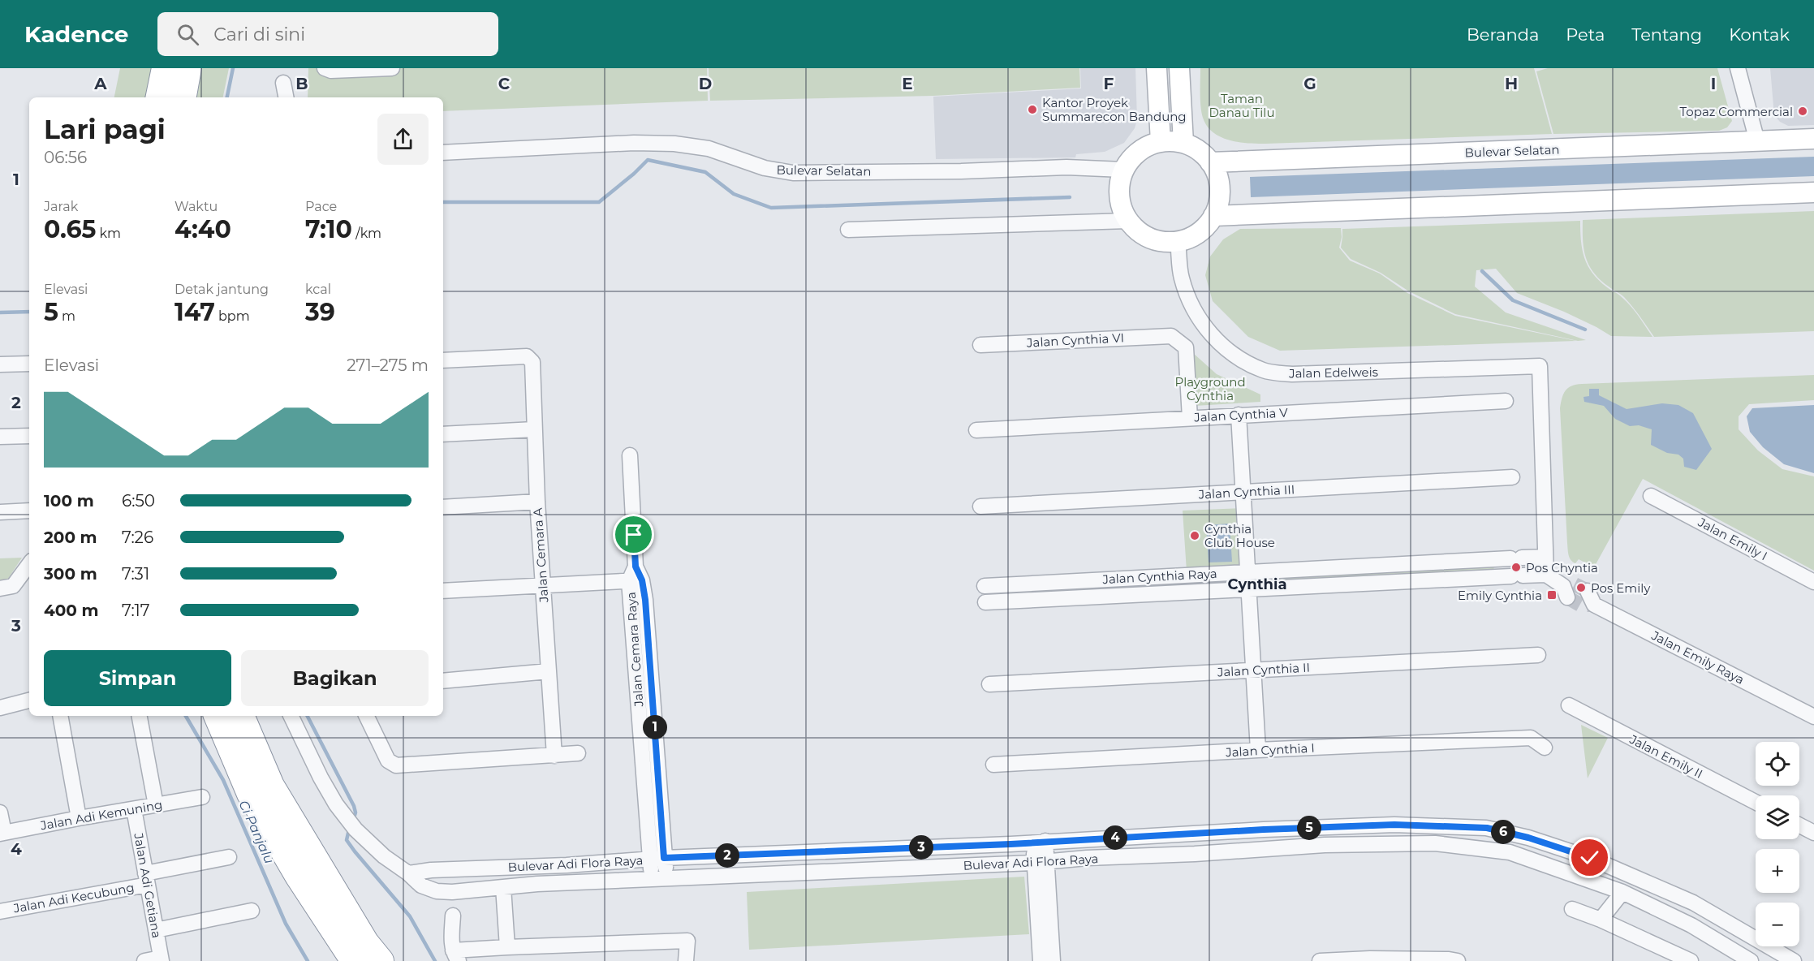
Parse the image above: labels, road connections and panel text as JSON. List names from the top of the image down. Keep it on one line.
{"streets":{"main road":["Bulevar Selatan"],"street":["Jalan Cynthia VI","Jalan Edelweis","Jalan Cynthia V","Jalan Cynthia III","Jalan Emily I","Jalan Cemara A","Jalan Cynthia Raya","Jalan Cemara Raya","Jalan Emily Raya","Jalan Cynthia II","Jalan Cynthia I","Jalan Emily II","Jalan Adi Kemuning","Bulevar Adi Flora Raya","Jalan Adi Getiana","Jalan Adi Kecubung"]},"crossings":[["Bulevar Selatan","Jalan Edelweis"],["Jalan Cynthia VI","Jalan Cynthia V"],["Jalan Edelweis","Jalan Cynthia Raya"],["Jalan Cynthia Raya","Jalan Emily Raya"],["Jalan Cemara Raya","Bulevar Adi Flora Raya"],["Jalan Adi Kemuning","Jalan Adi Getiana"],["Jalan Adi Getiana","Jalan Adi Kecubung"]],"districts":["Cynthia"],"water":["Ci Panjalu"],"parks":["Taman Danau Tilu","Playground Cynthia"],"places":{"other":["Kantor Proyek Summarecon Bandung","Topaz Commercial","Cynthia Club House","Pos Chyntia","Pos Emily"],"transit":["Emily Cynthia"]},"page":{"header":"Kadence","search":"Cari di sini","nav":["Beranda","Peta","Tentang","Kontak"],"heading":["Lari pagi","06:56"],"stats":[["Jarak","0.65 km"],["Waktu","4:40"],["Pace","7:10 /km"],["Elevasi","5 m"],["Detak jantung","147 bpm"],["kcal","39"]],"chart":["Elevasi","271–275 m"],"list":[{"name":"100 m","note":"6:50"},{"name":"200 m","note":"7:26"},{"name":"300 m","note":"7:31"},{"name":"400 m","note":"7:17"}],"buttons":["Simpan","Bagikan"],"pins":["1","5","6","4","3","2"],"map_buttons":["+","−"]},"grid":{"columns":["A","B","C","D","E","F","G","H","I"],"rows":["1","2","3","4"]}}
